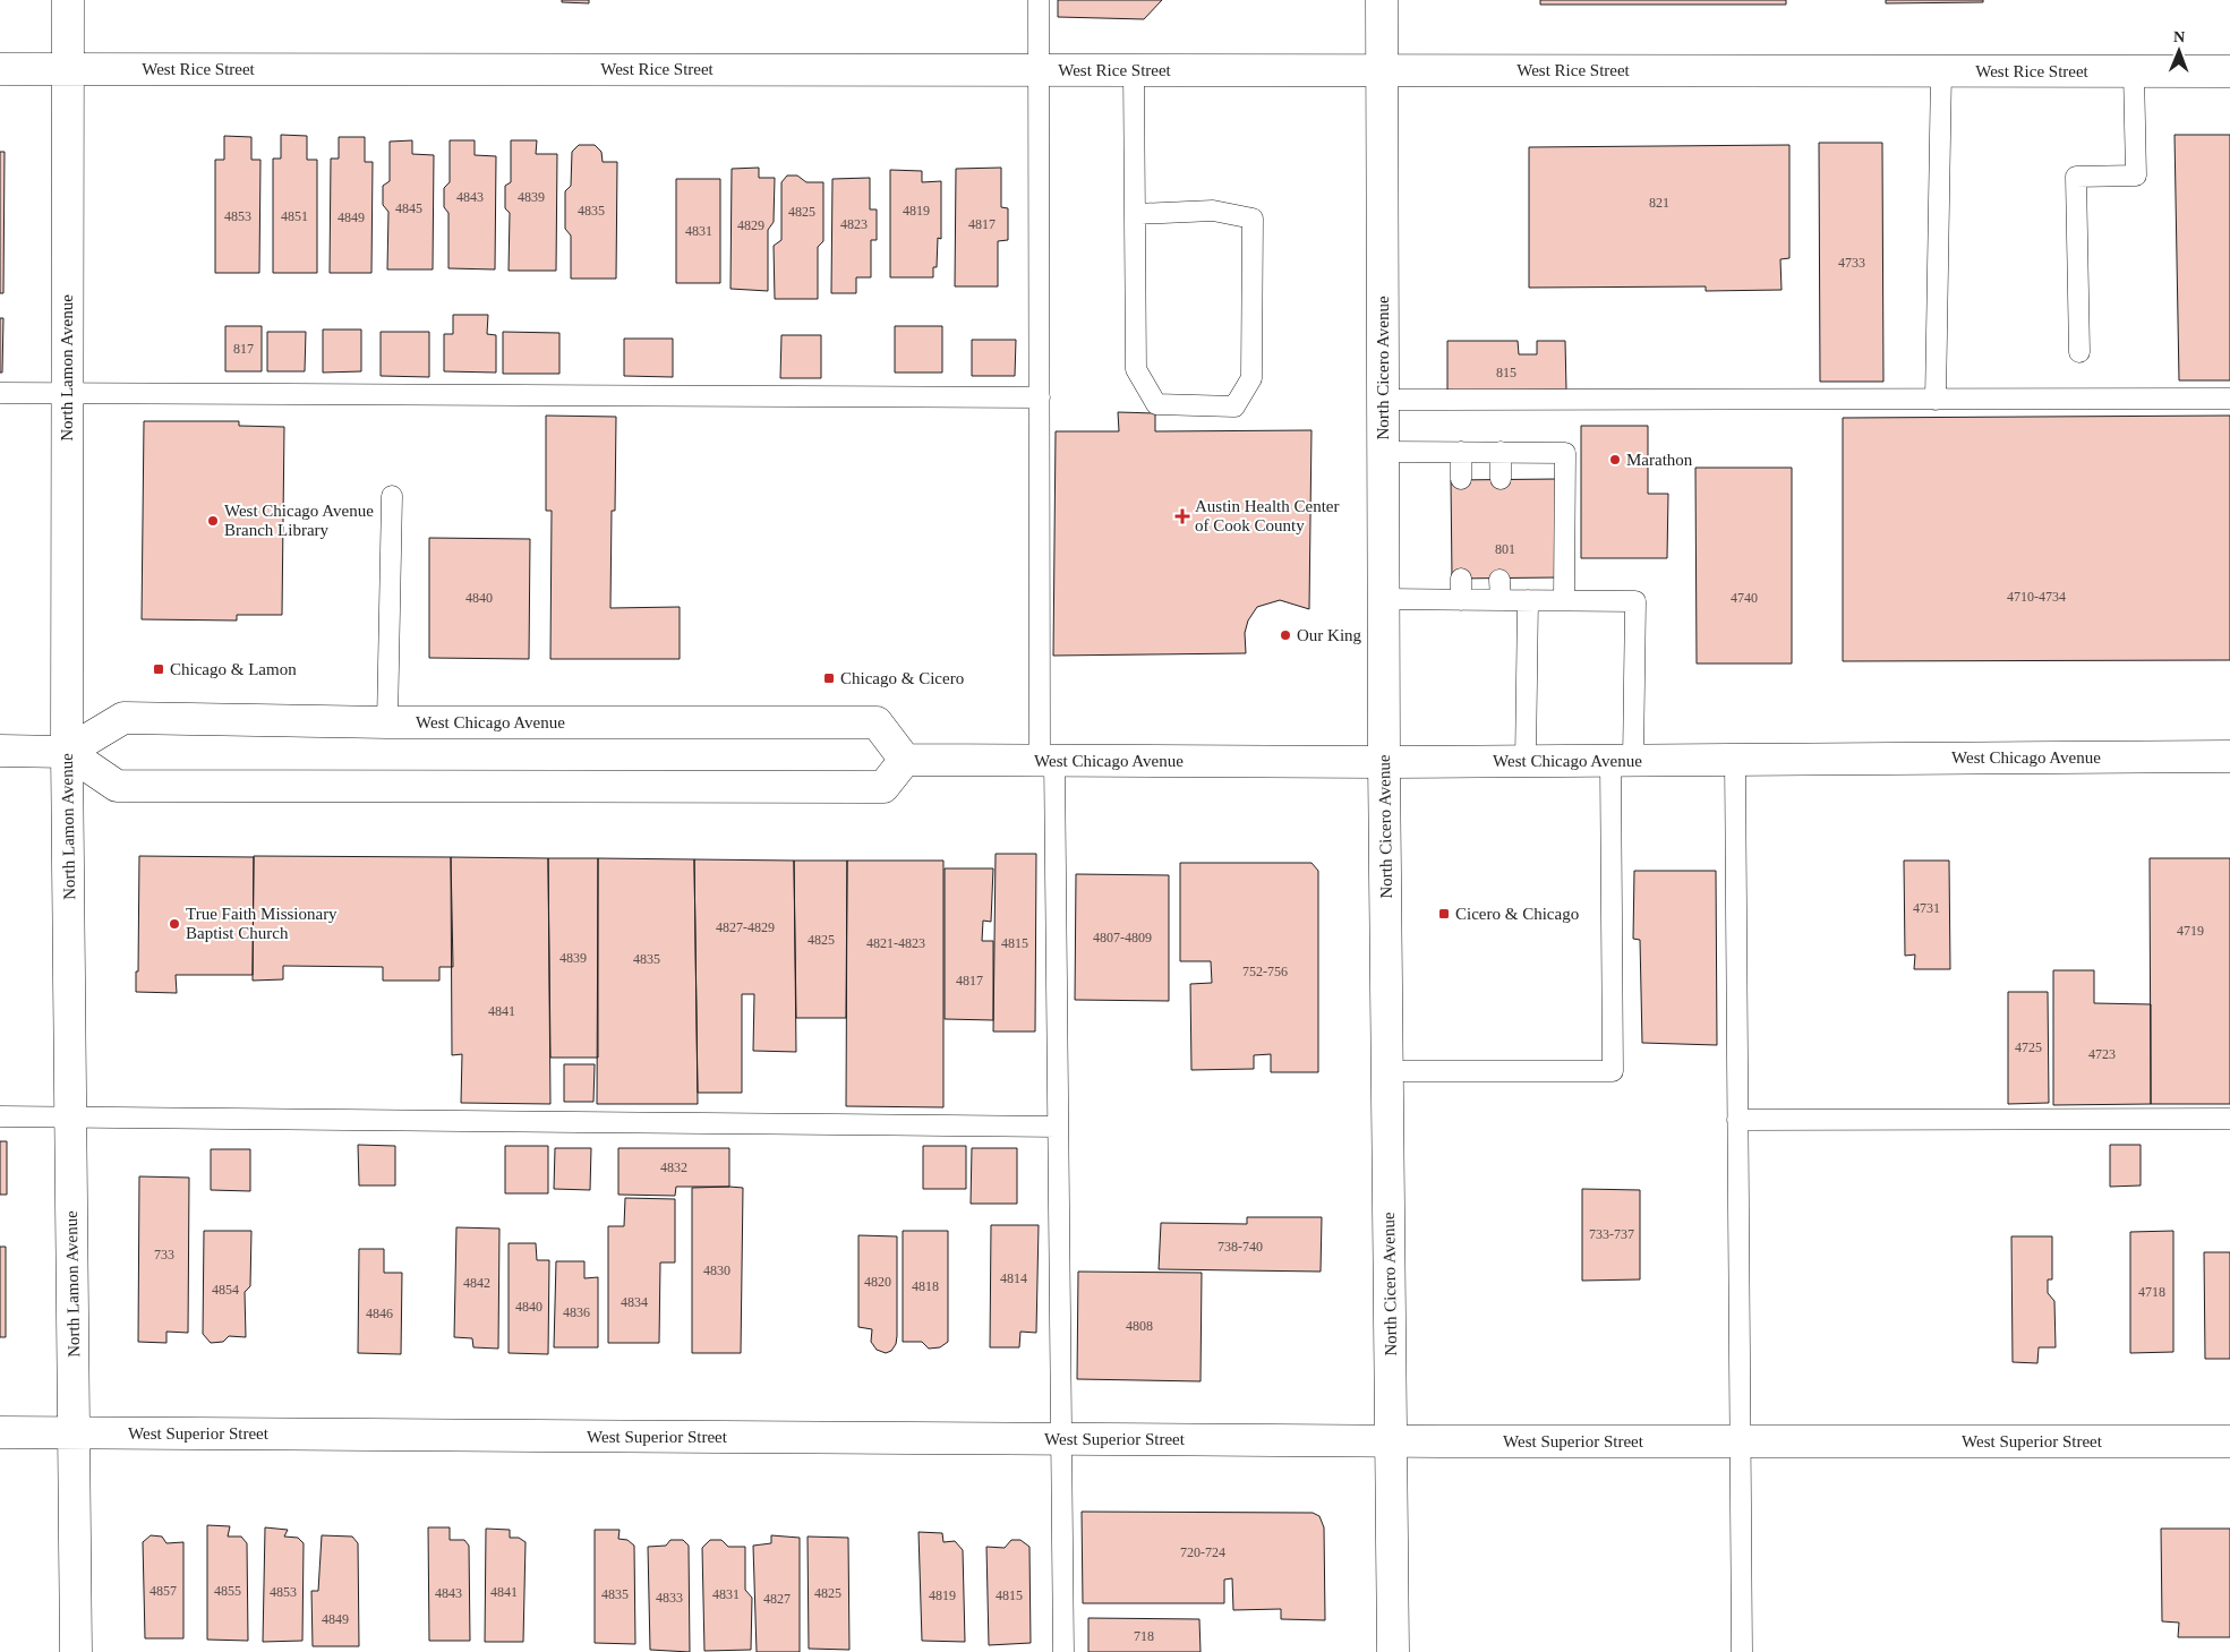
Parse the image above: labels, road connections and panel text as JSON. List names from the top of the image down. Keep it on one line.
{"streets":{"street":["West Rice Street","North Lamon Avenue","North Cicero Avenue","West Chicago Avenue","West Superior Street"]},"crossings":[["West Rice Street","North Lamon Avenue"],["West Rice Street","North Cicero Avenue"],["North Lamon Avenue","West Chicago Avenue"],["North Lamon Avenue","West Superior Street"],["North Cicero Avenue","West Chicago Avenue"],["North Cicero Avenue","West Superior Street"]],"places":{"other":["Marathon","West Chicago Avenue Branch Library","Our King","True Faith Missionary Baptist Church"],"health":["Austin Health Center of Cook County"],"transit":["Chicago & Lamon","Chicago & Cicero","Cicero & Chicago"]},"house_numbers":["4843","4839","821","4845","4835","4819","4825","4853","4851","4849","4823","4817","4829","4831","4733","817","815","801","4710-4734","4840","4740","4731","4827-4829","4719","4807-4809","4825","4821-4823","4815","4839","4835","752-756","4817","4841","4725","4723","4832","733-737","738-740","733","4830","4814","4820","4842","4818","4854","4718","4834","4840","4836","4846","4808","720-724","4857","4855","4853","4841","4843","4825","4835","4831","4819","4815","4833","4827","4849","718"],"north":"top"}
